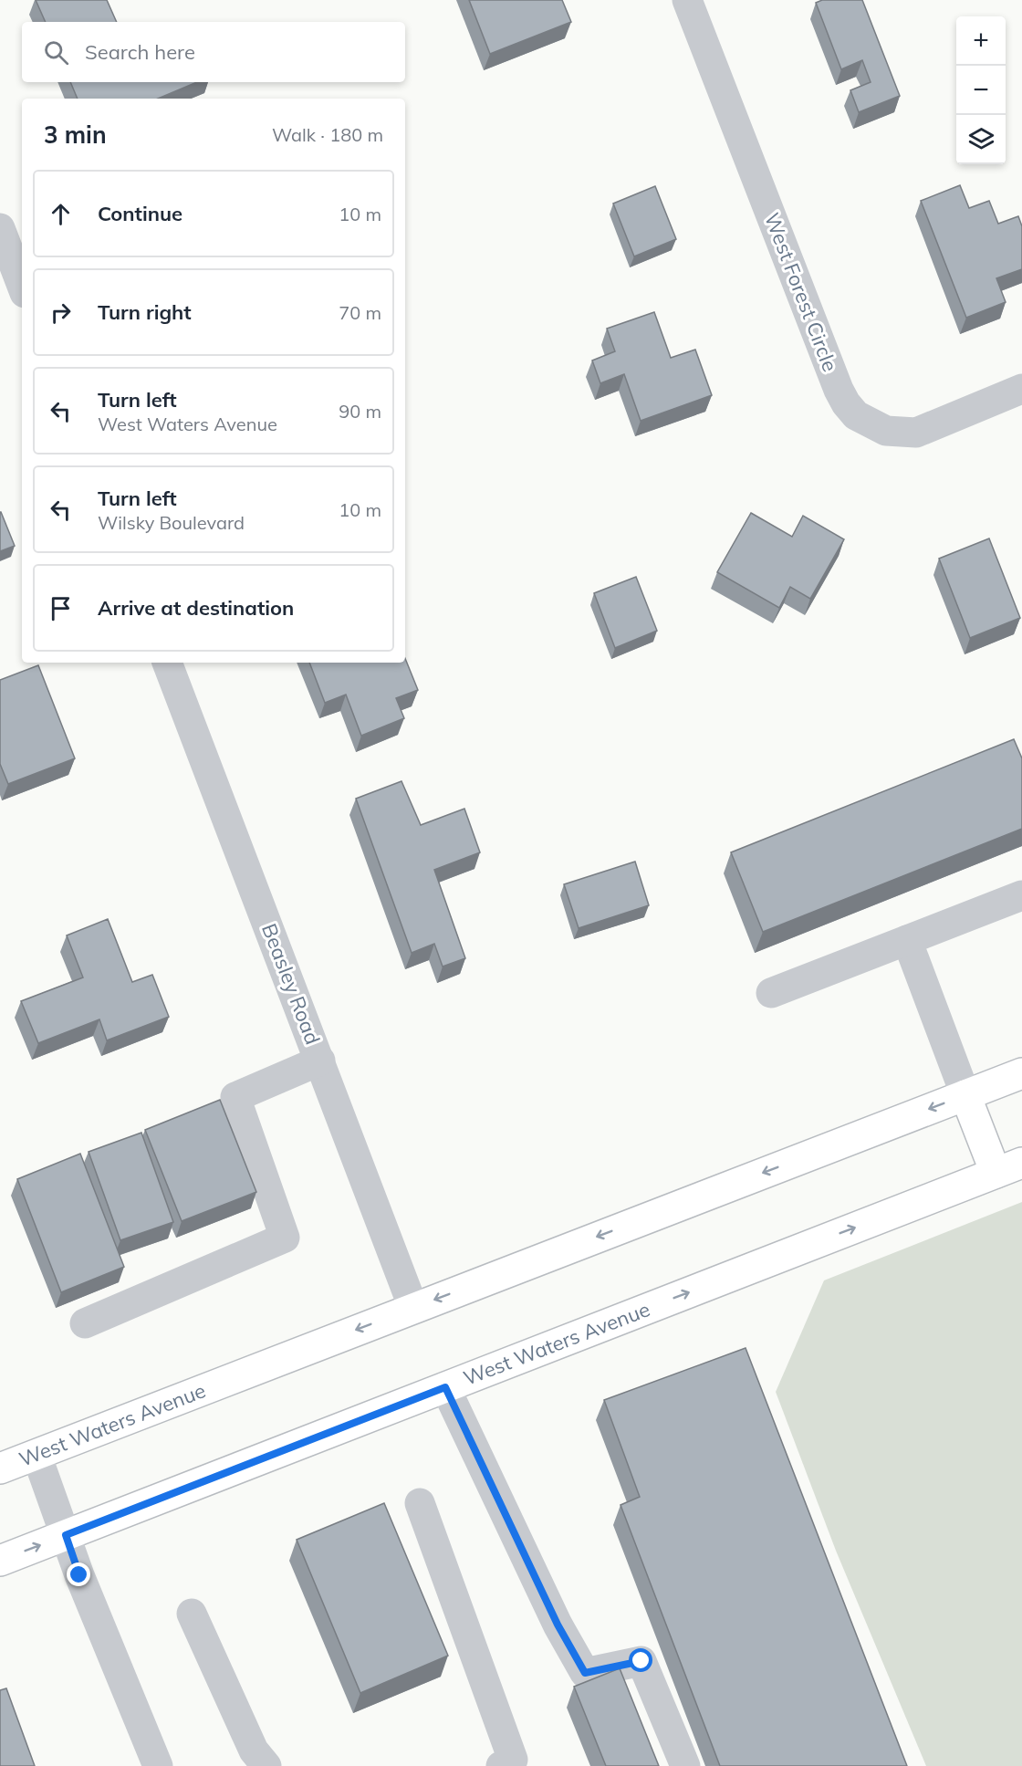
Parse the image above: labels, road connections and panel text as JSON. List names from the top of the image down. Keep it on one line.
{"streets":{"main road":["West Waters Avenue"],"street":["West Forest Circle","Beasley Road"]},"crossings":[["Beasley Road","West Waters Avenue"]],"page":{"map_buttons":["+","−"],"search":"Search here","heading":["3 min","Walk · 180 m"],"list":[["Continue","10 m"],["Turn right","70 m"],["Turn left","West Waters Avenue","90 m"],["Turn left","Wilsky Boulevard","10 m"],"Arrive at destination"]}}
